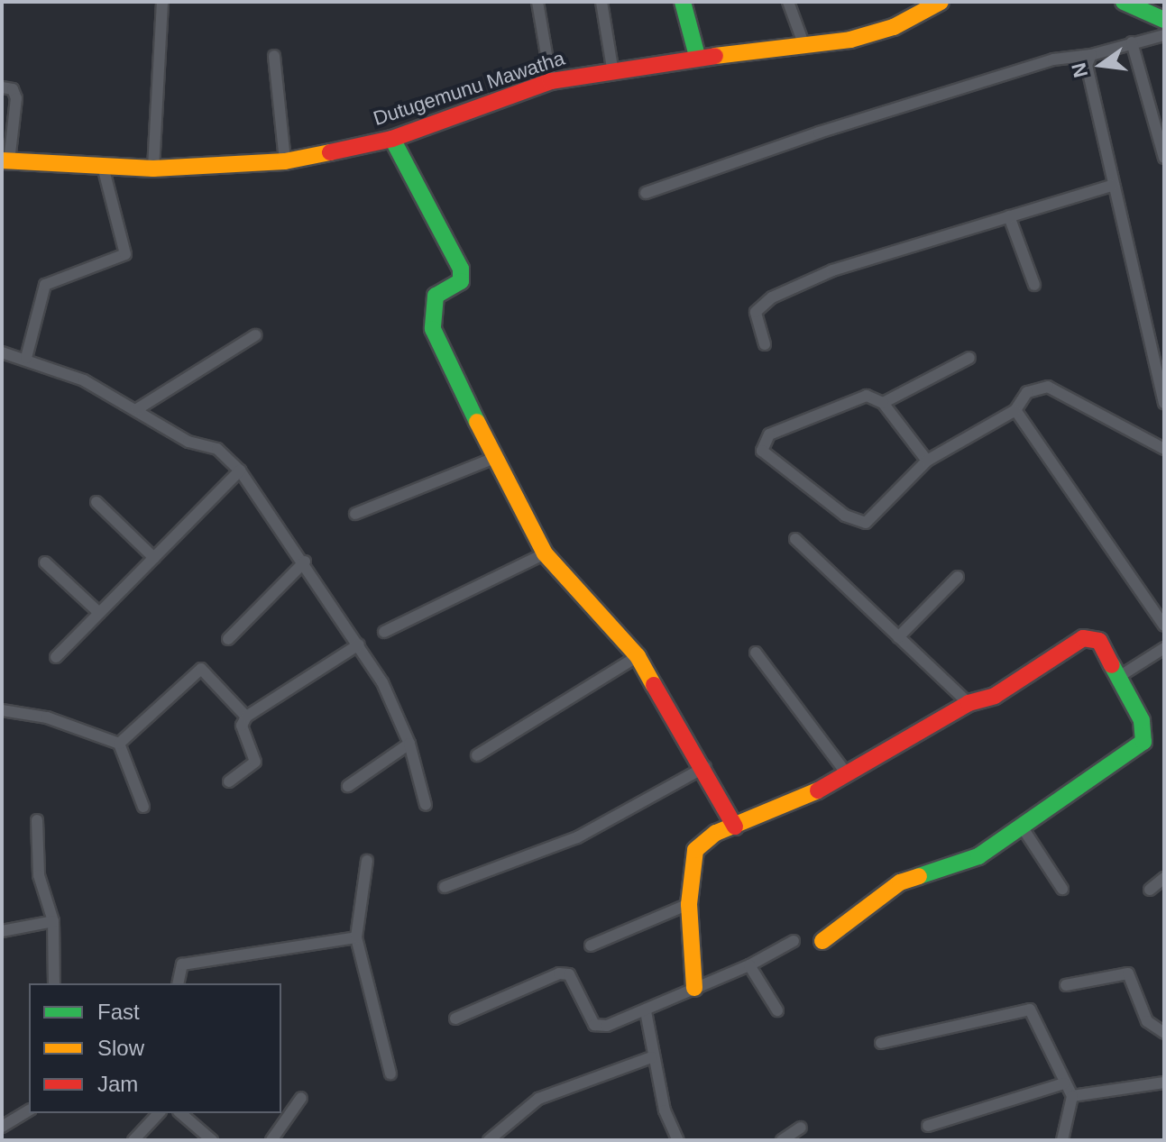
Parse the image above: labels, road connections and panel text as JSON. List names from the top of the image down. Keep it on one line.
{"streets":{"street":["Dutugemunu Mawatha"]},"legend":["Fast","Slow","Jam"],"north":"left"}
